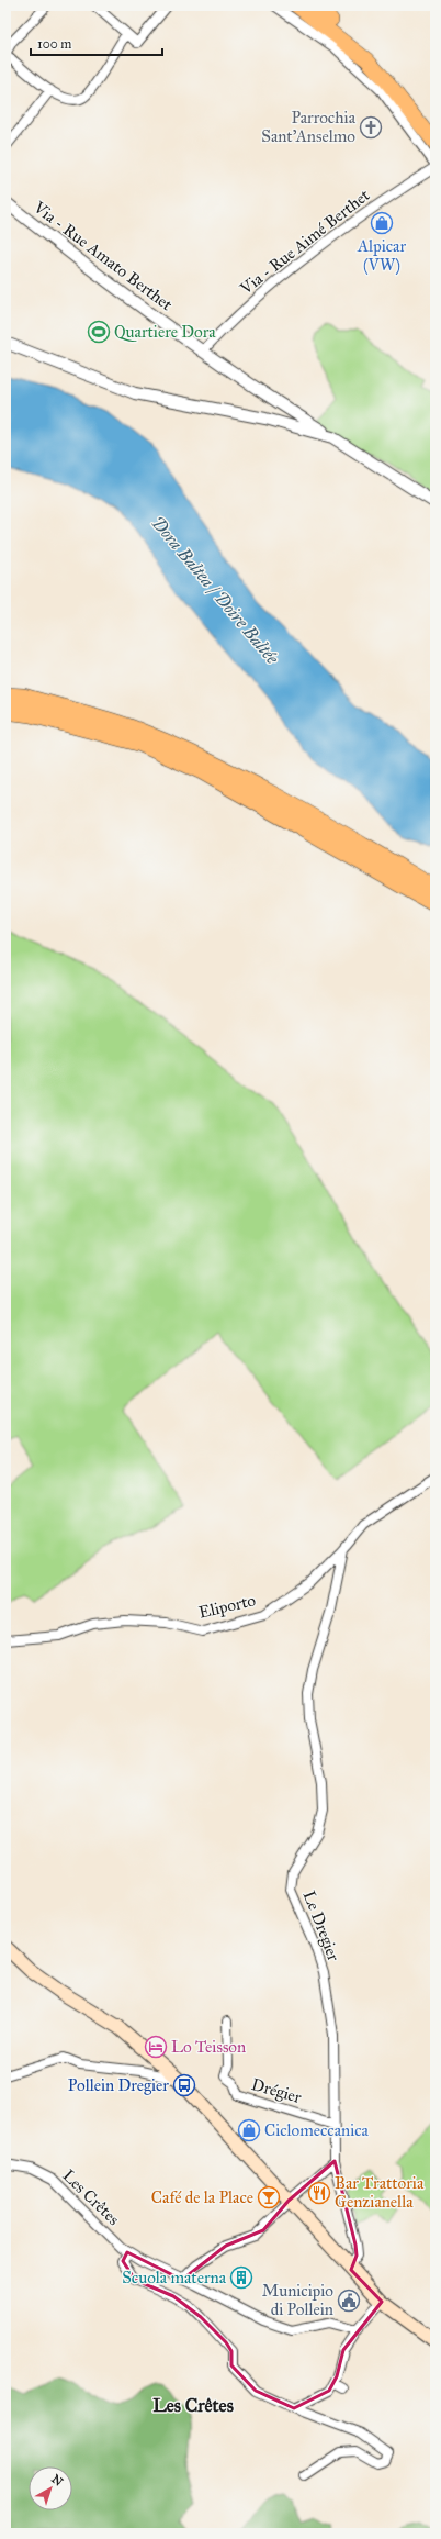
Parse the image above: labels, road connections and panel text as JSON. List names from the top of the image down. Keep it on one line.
{"streets":{"street":["Via - Rue Aimé Berthet","Via - Rue Amato Berthet","Eliporto","Le Dregier","Drégier","Les Crêtes"]},"crossings":[["Via - Rue Aimé Berthet","Via - Rue Amato Berthet"],["Eliporto","Le Dregier"],["Le Dregier","Drégier"]],"districts":["Les Crêtes"],"water":["Dora Baltea / Doire Baltée"],"places":{"church":["Parrochia Sant’Anselmo"],"shop":["Alpicar (VW)","Ciclomeccanica"],"sports":["Quartiere Dora"],"hotel":["Lo Teisson"],"bus stop":["Pollein Dregier"],"restaurant":["Bar Trattoria Genzianella"],"bar":["Café de la Place"],"building":["Scuola materna"],"public building":["Municipio di Pollein"]},"scale_bar":"100 m","north":"top right"}
